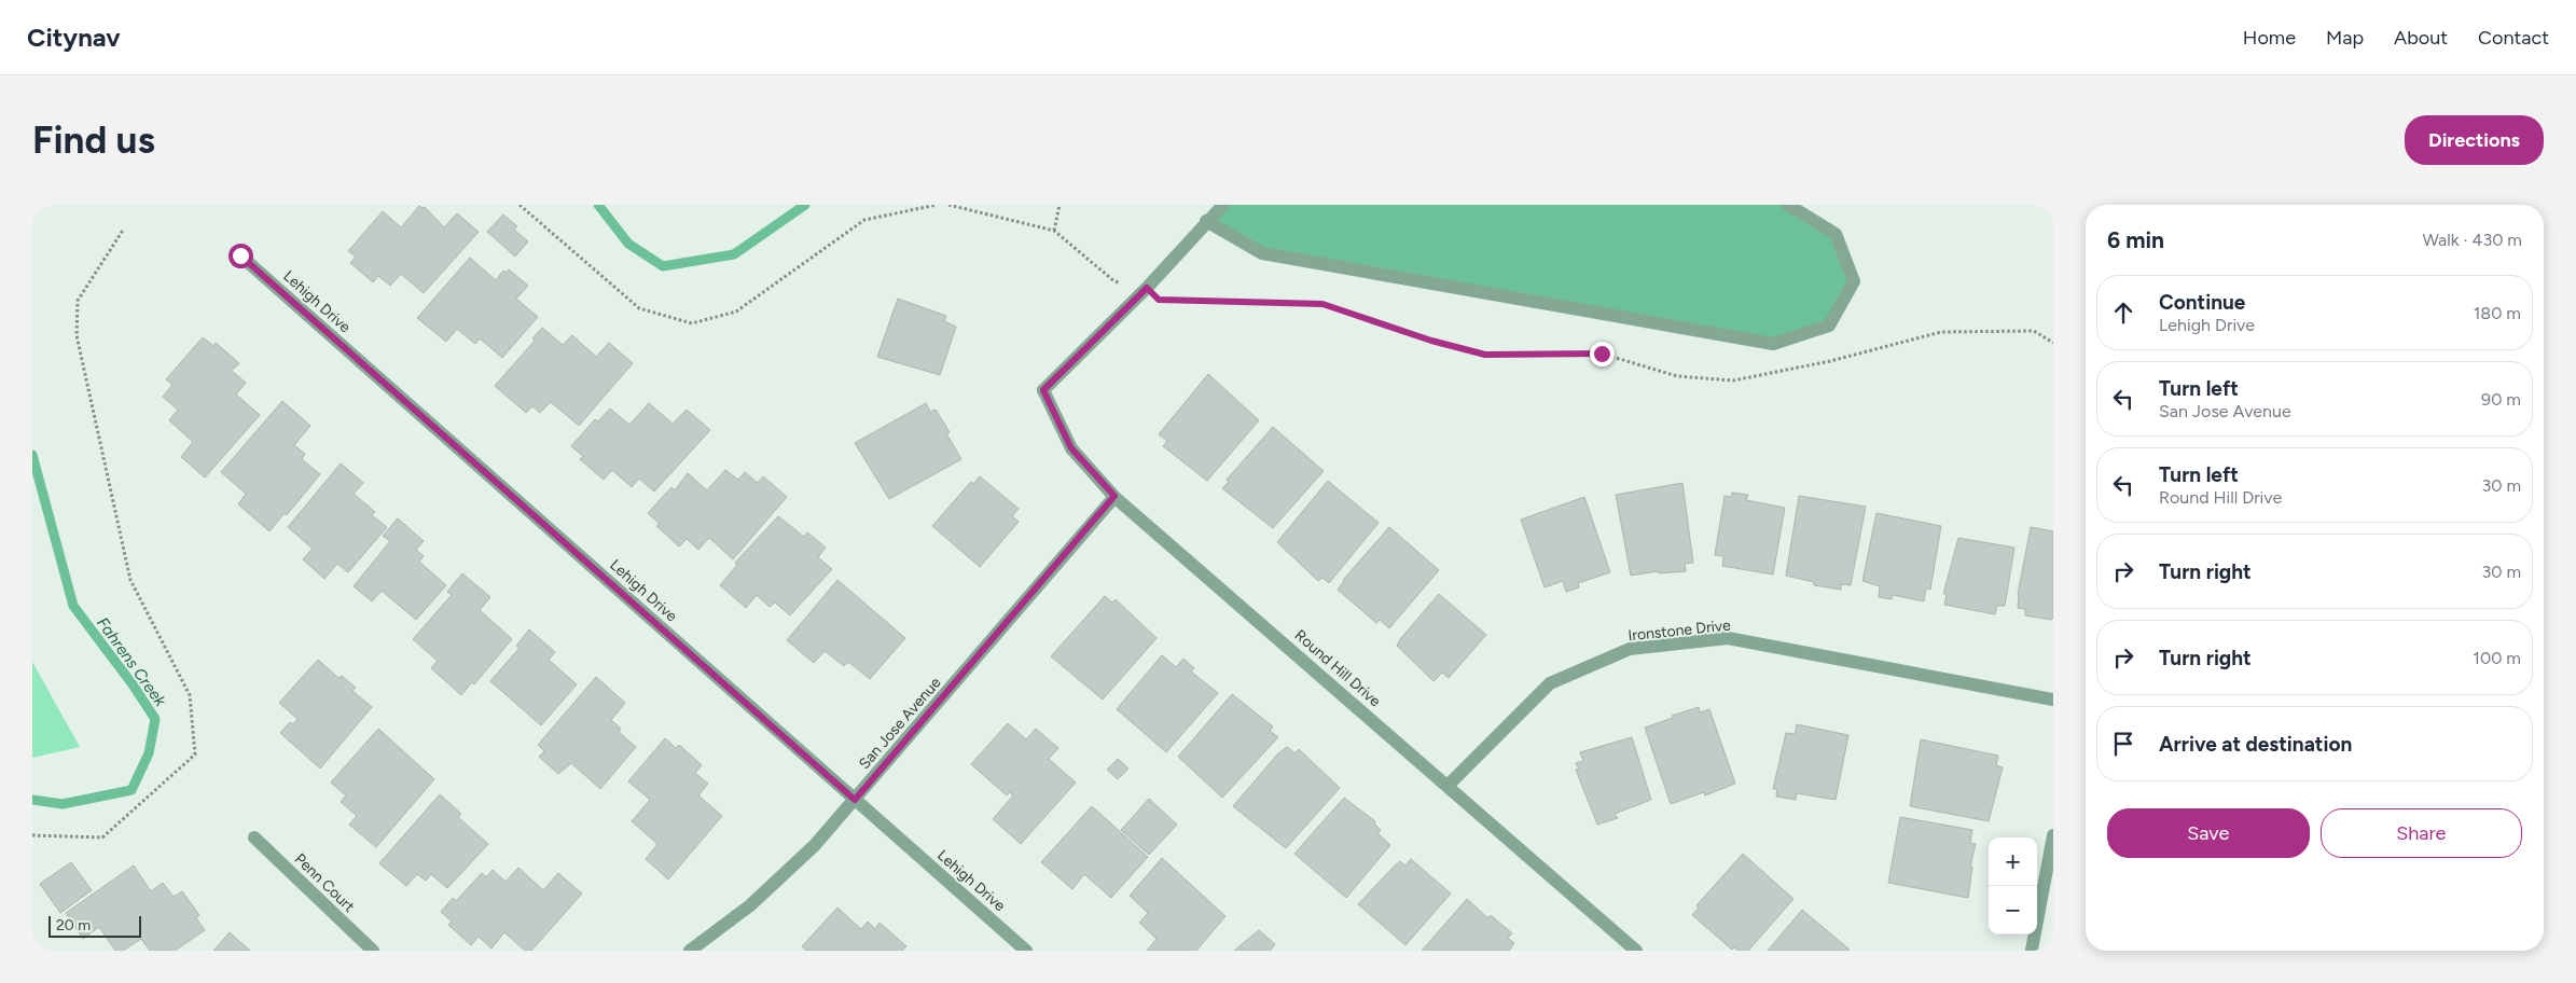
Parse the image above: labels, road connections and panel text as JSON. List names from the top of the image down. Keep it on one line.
{"streets":{"street":["Lehigh Drive","Ironstone Drive","Round Hill Drive","San Jose Avenue","Penn Court"]},"crossings":[["Lehigh Drive","San Jose Avenue"],["Ironstone Drive","Round Hill Drive"],["Round Hill Drive","San Jose Avenue"]],"water":["Fahrens Creek"],"scale_bar":"20 m","page":{"header":"Citynav","nav":["Home","Map","About","Contact"],"buttons":["Directions",["Save","Share"]],"title":"Find us","heading":["6 min","Walk · 430 m"],"list":[["Continue","Lehigh Drive","180 m"],["Turn left","San Jose Avenue","90 m"],["Turn left","Round Hill Drive","30 m"],["Turn right","30 m"],["Turn right","100 m"],"Arrive at destination"],"map_buttons":["+","−"],"scale":"20 m"}}
